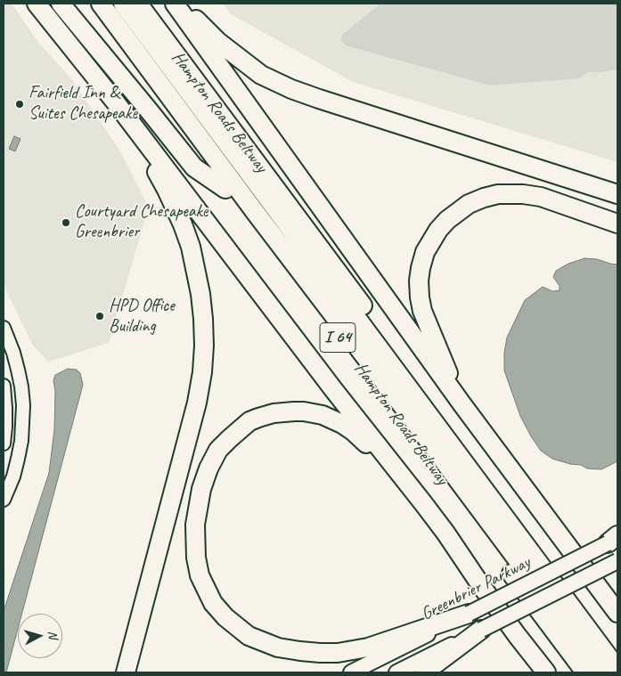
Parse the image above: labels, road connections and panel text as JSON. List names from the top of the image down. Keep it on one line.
{"streets":{"highway":["Hampton Roads Beltway","I 64"],"main road":["Greenbrier Parkway"]},"places":["Fairfield Inn & Suites Chesapeake","Courtyard Chesapeake Greenbrier","HPD Office Building"],"north":"right"}
